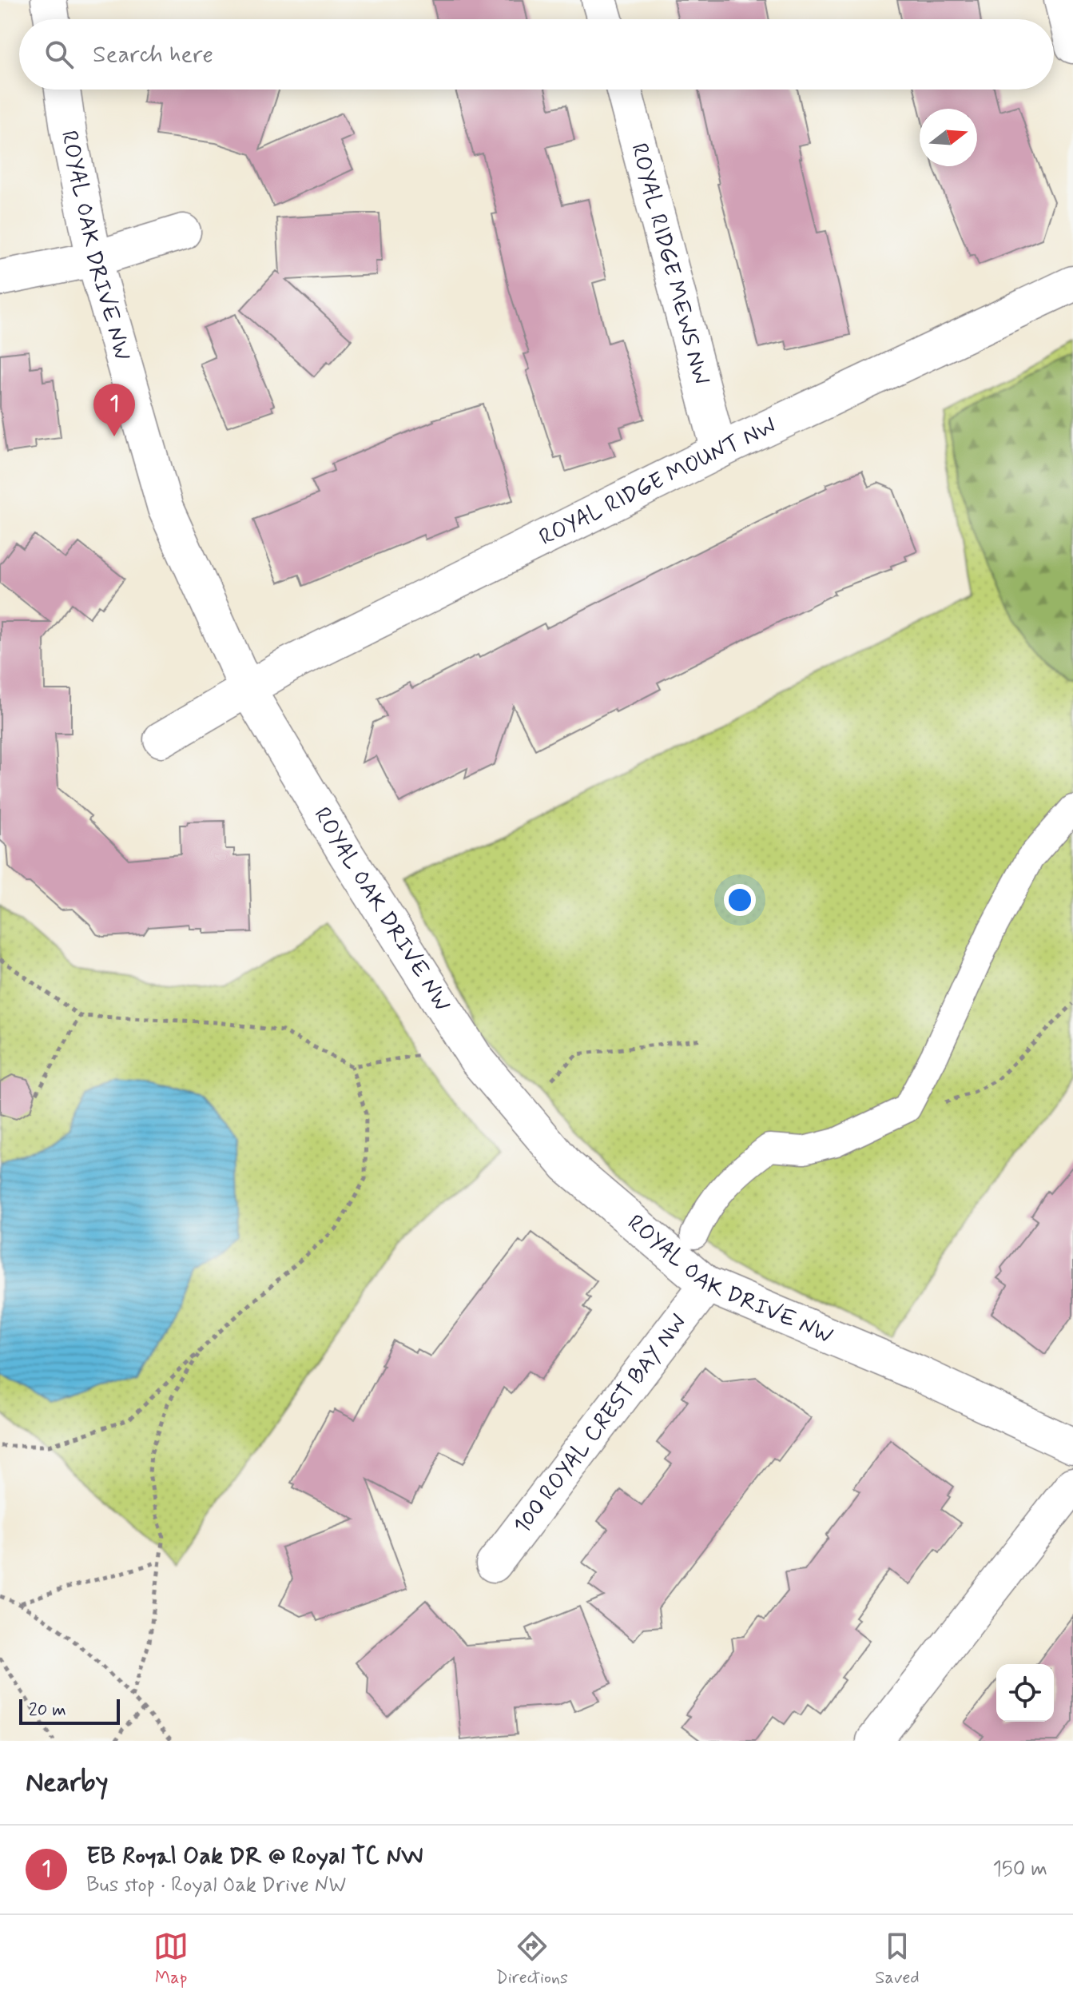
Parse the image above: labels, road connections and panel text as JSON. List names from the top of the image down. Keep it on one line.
{"streets":{"street":["ROYAL OAK DRIVE NW","ROYAL RIDGE MEWS NW","ROYAL RIDGE MOUNT NW","100 ROYAL CREST BAY NW"]},"crossings":[["ROYAL OAK DRIVE NW","ROYAL RIDGE MOUNT NW"],["ROYAL OAK DRIVE NW","100 ROYAL CREST BAY NW"],["ROYAL RIDGE MEWS NW","ROYAL RIDGE MOUNT NW"]],"scale_bar":"20 m","north":"right","page":{"search":"Search here","pins":"1","scale":"20 m","heading":"Nearby","list":[{"mark":"1","name":"EB Royal Oak DR @ Royal TC NW","note":"Bus stop · Royal Oak Drive NW","value":"150 m"}],"nav":["Map","Directions","Saved"]}}
